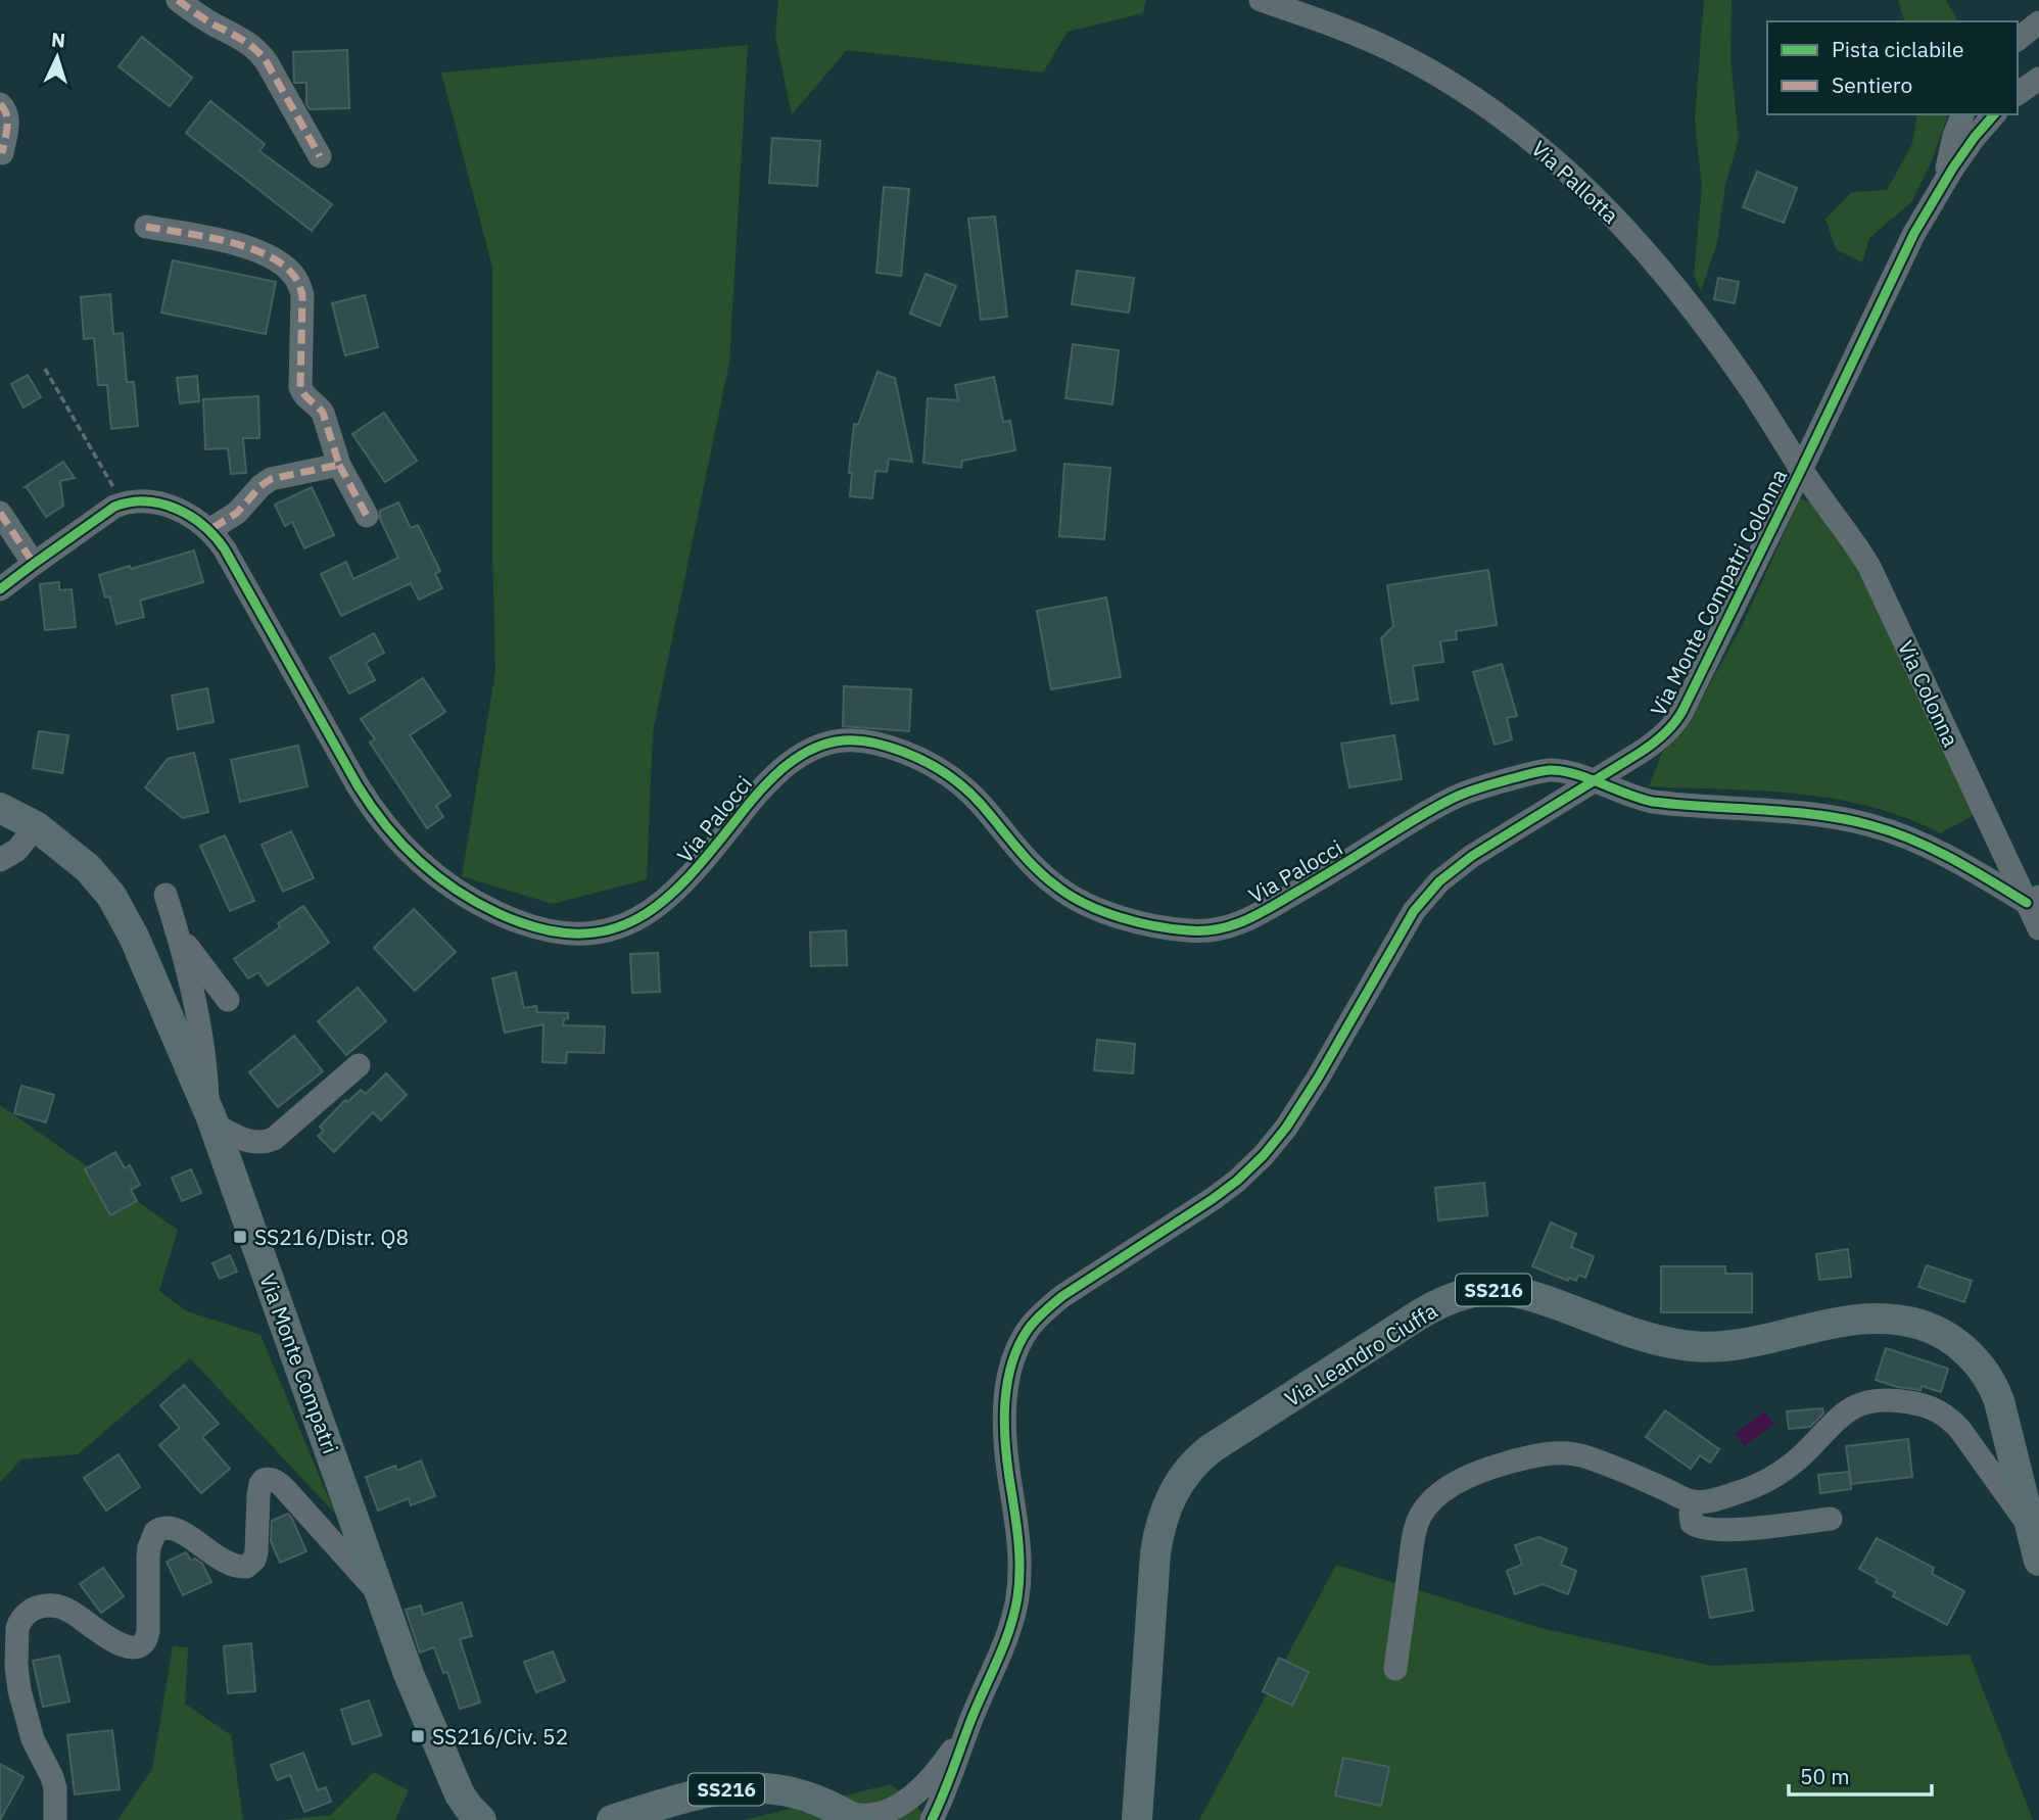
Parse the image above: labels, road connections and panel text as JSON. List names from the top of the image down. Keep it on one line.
{"streets":{"main road":["SS216","Via Leandro Ciuffa","Via Monte Compatri"],"street":["Via Pallotta","Via Monte Compatri Colonna","Via Colonna","Via Palocci"]},"crossings":[["Via Pallotta","Via Monte Compatri Colonna"],["Via Pallotta","Via Colonna"],["Via Monte Compatri Colonna","Via Colonna"],["Via Monte Compatri Colonna","Via Palocci"],["Via Monte Compatri Colonna","SS216"],["Via Colonna","Via Palocci"]],"places":{"transit":["SS216/Distr. Q8","SS216/Civ. 52"]},"legend":["Pista ciclabile","Sentiero"],"scale_bar":"50 m","north":"top"}
